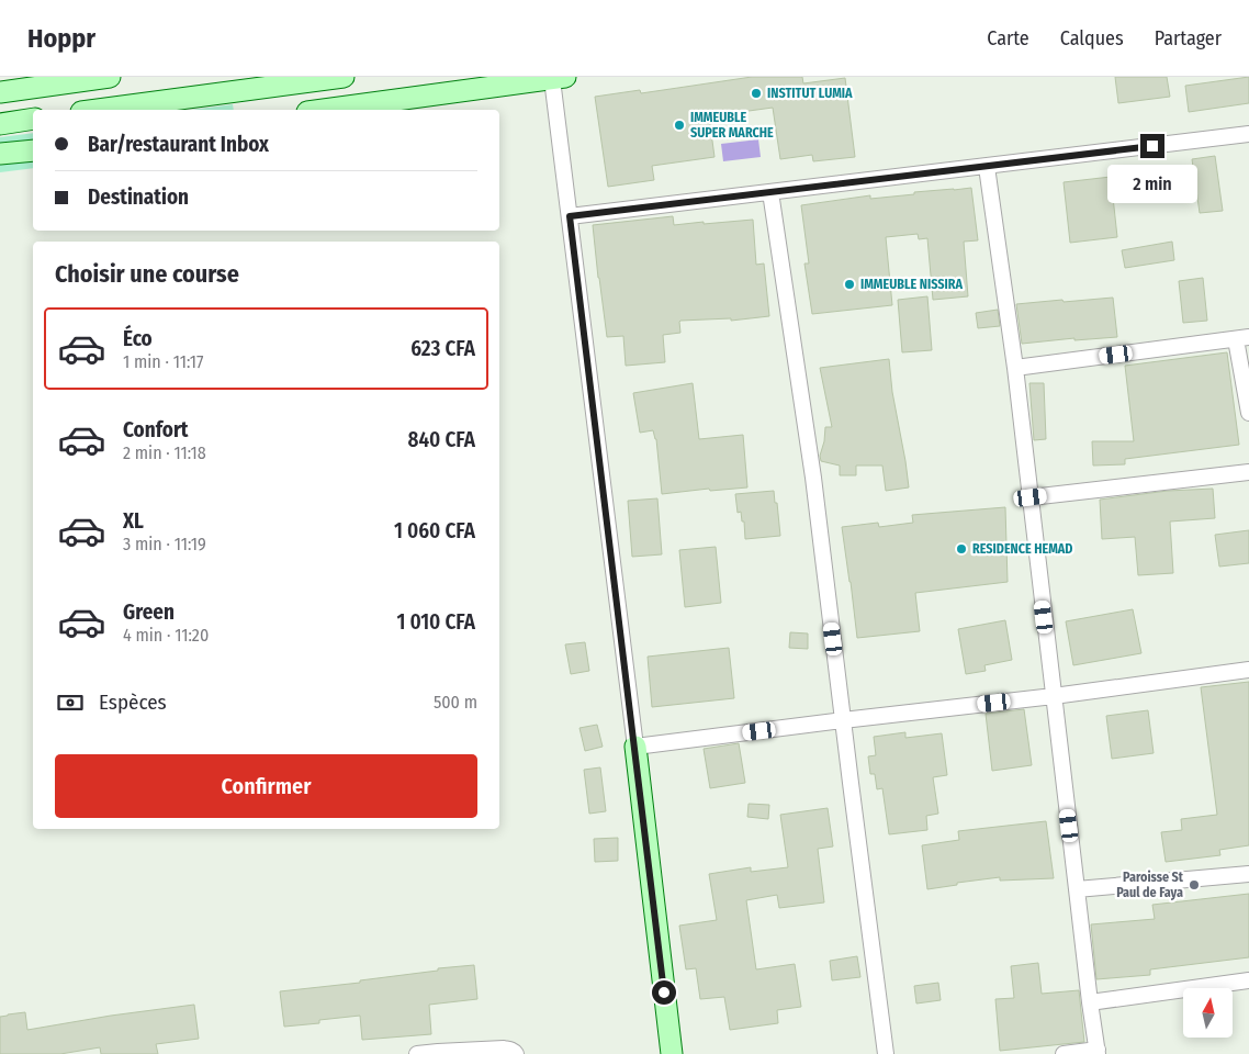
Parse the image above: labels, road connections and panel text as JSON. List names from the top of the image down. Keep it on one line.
{"places":["INSTITUT LUMIA","IMMEUBLE SUPER MARCHE","IMMEUBLE NISSIRA","RESIDENCE HEMAD","Paroisse St Paul de Faya"],"north":"top","page":{"header":"Hoppr","nav":["Carte","Calques","Partager"],"banner":["Bar/restaurant Inbox","Destination"],"bubble":"2 min","heading":"Choisir une course","list":[{"name":"Éco","note":"1 min · 11:17","value":"623 CFA"},{"name":"Confort","note":"2 min · 11:18","value":"840 CFA"},{"name":"XL","note":"3 min · 11:19","value":"1 060 CFA"},{"name":"Green","note":"4 min · 11:20","value":"1 010 CFA"}],"pay":["Espèces","500 m"],"buttons":"Confirmer"}}
